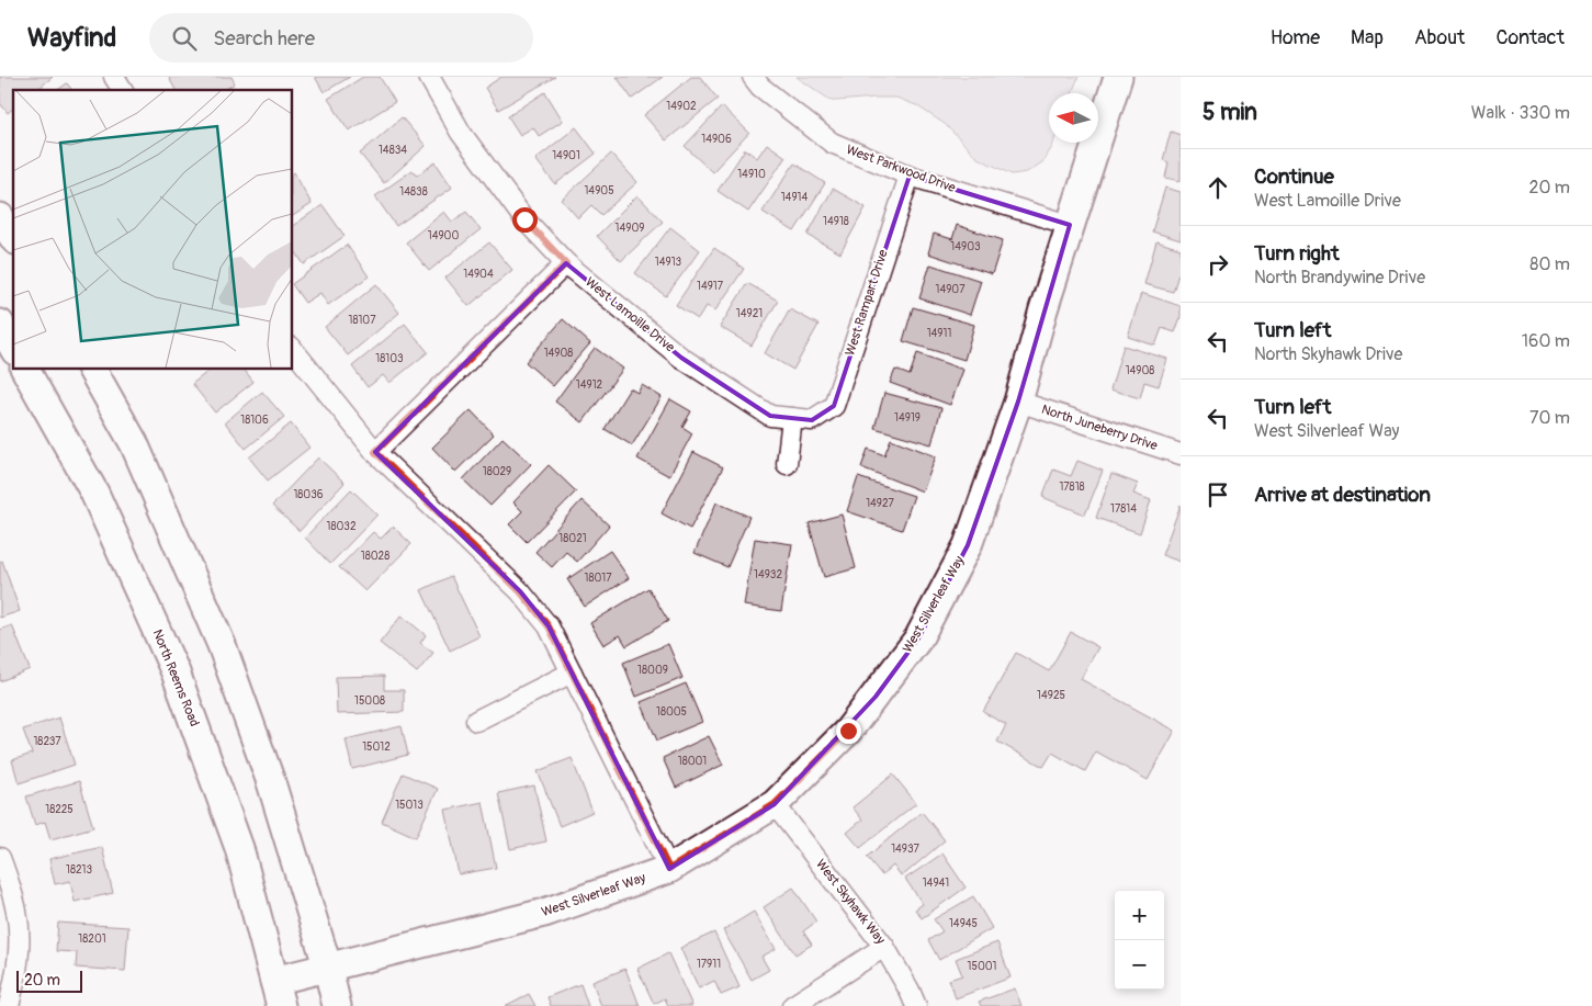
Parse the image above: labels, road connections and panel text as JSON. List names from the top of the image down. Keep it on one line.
{"streets":{"main road":["West Silverleaf Way","North Reems Road"],"street":["West Parkwood Drive","West Rampart Drive","West Lamoille Drive","North Juneberry Drive","West Skyhawk Way"]},"crossings":[["West Parkwood Drive","West Rampart Drive"],["West Parkwood Drive","West Silverleaf Way"],["West Rampart Drive","West Lamoille Drive"],["North Juneberry Drive","West Silverleaf Way"],["West Silverleaf Way","North Reems Road"],["West Silverleaf Way","West Skyhawk Way"]],"house_numbers":["14902","14906","14834","14901","14910","14905","14838","14914","14918","14909","14900","14903","14913","14904","14917","14907","14921","18107","14911","14908","18103","14908","14912","14919","18106","18029","17818","18036","14927","17814","18032","18021","18028","14932","18017","18009","14925","15008","18005","18237","15012","18001","15013","18225","14937","18213","14941","14945","18201","17911","15001"],"scale_bar":"20 m","north":"left","page":{"header":"Wayfind","search":"Search here","nav":["Home","Map","About","Contact"],"heading":["5 min","Walk · 330 m"],"list":[["Continue","West Lamoille Drive","20 m"],["Turn right","North Brandywine Drive","80 m"],["Turn left","North Skyhawk Drive","160 m"],["Turn left","West Silverleaf Way","70 m"],"Arrive at destination"],"map_buttons":["+","−"],"scale":"20 m"}}
